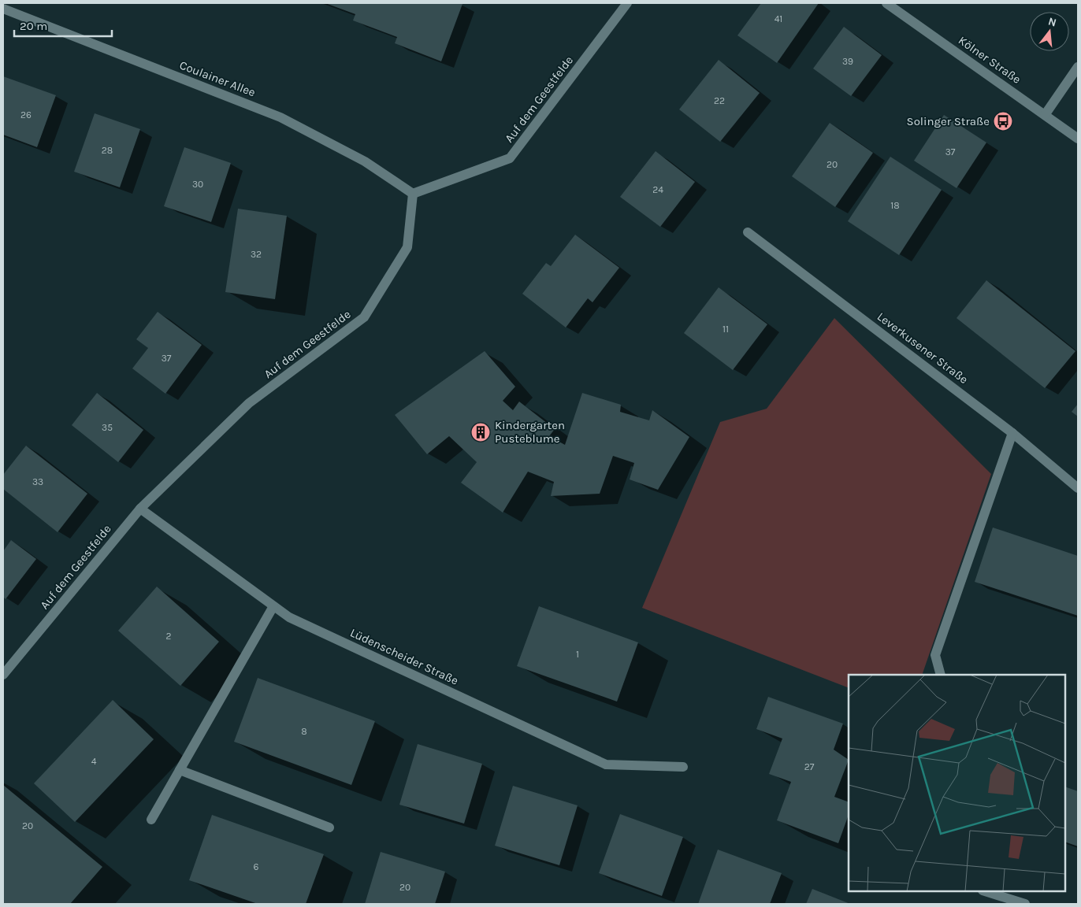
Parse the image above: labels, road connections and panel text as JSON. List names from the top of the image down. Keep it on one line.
{"streets":{"street":["Kölner Straße","Coulainer Allee","Auf dem Geestfelde","Leverkusener Straße","Lüdenscheider Straße"]},"crossings":[["Coulainer Allee","Auf dem Geestfelde"],["Auf dem Geestfelde","Lüdenscheider Straße"]],"places":{"bus stop":["Solinger Straße"],"building":["Kindergarten Pusteblume"]},"house_numbers":["41","39","22","26","28","37","20","30","24","18","32","11","37","35","33","2","1","8","4","27","20","6","20"],"scale_bar":"20 m","north":"top"}
